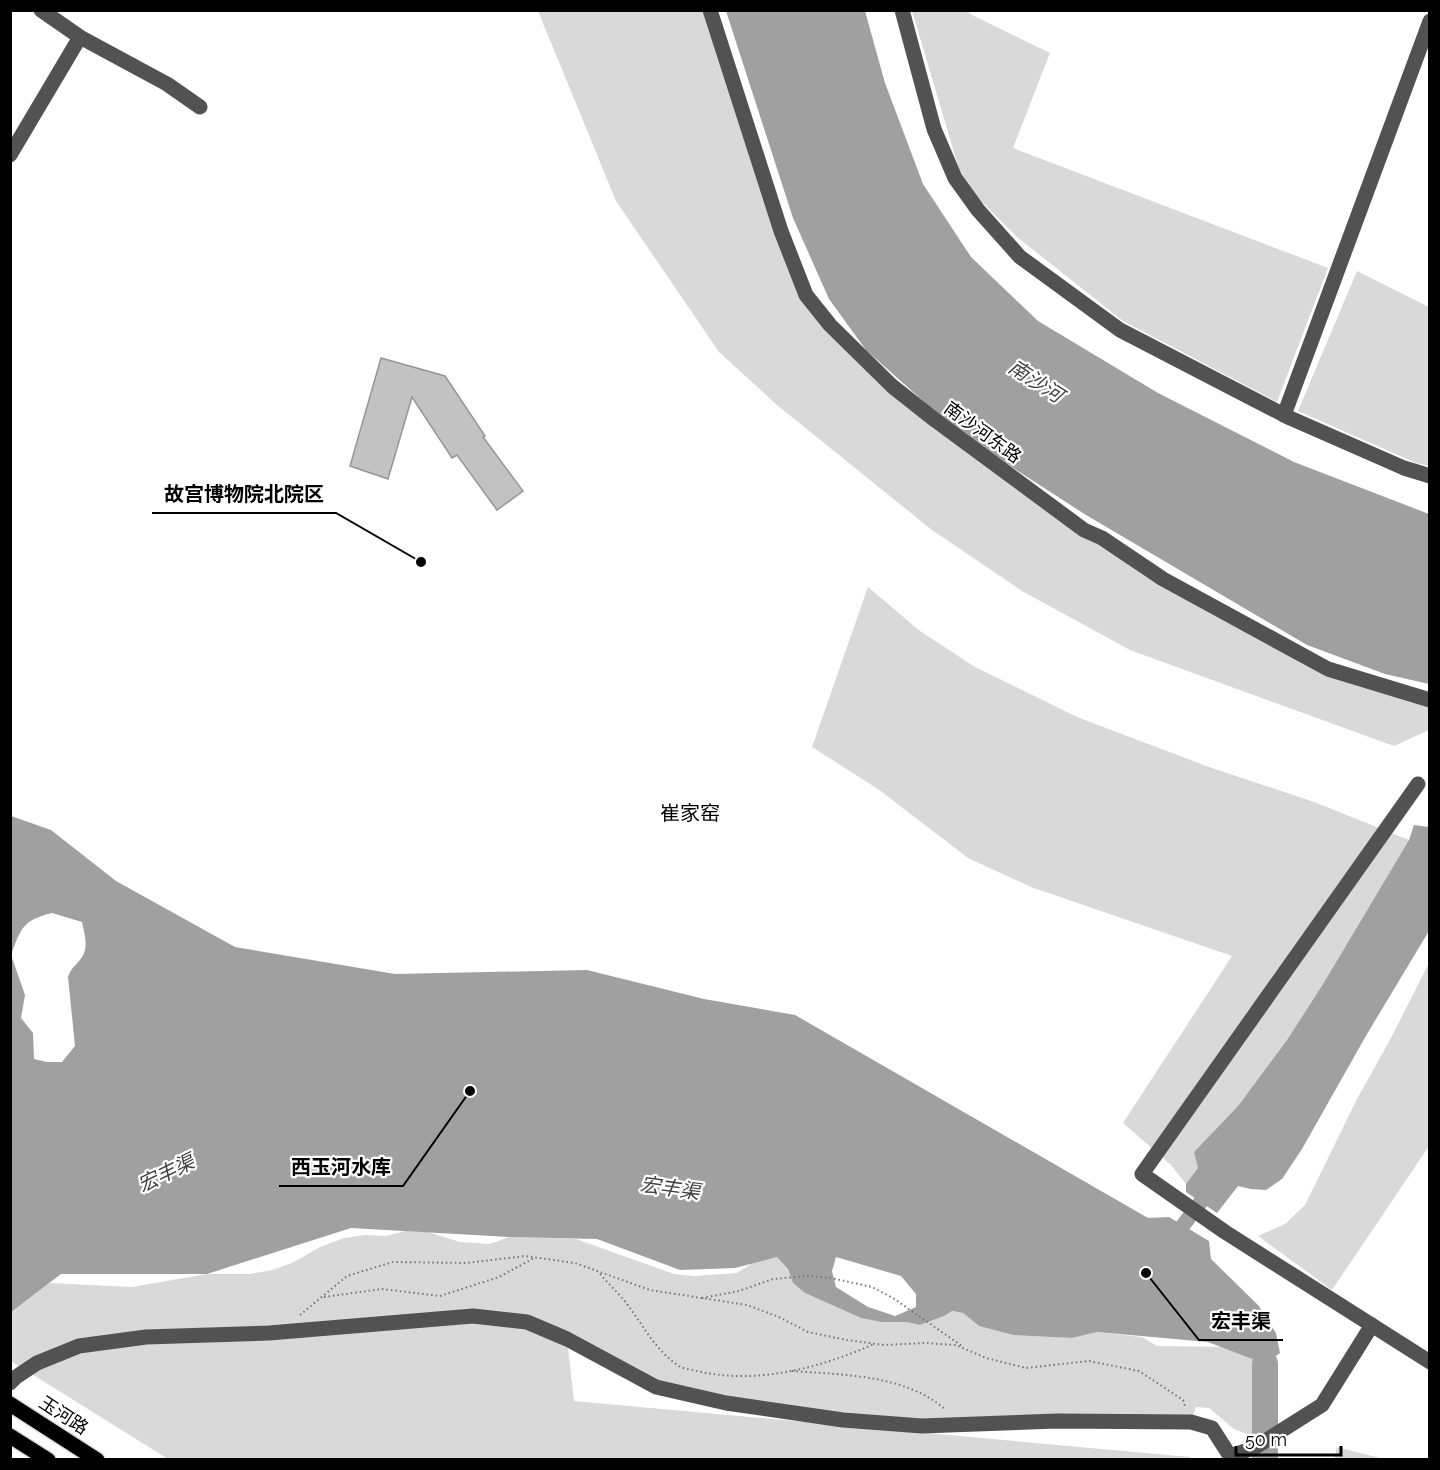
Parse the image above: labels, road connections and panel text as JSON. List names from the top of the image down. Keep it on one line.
{"streets":{"main road":["玉河路"],"street":["南沙河东路"]},"districts":["崔家窑"],"water":["南沙河","宏丰渠"],"places":["故宫博物院北院区","西玉河水库","宏丰渠"],"scale_bar":"50 m"}
